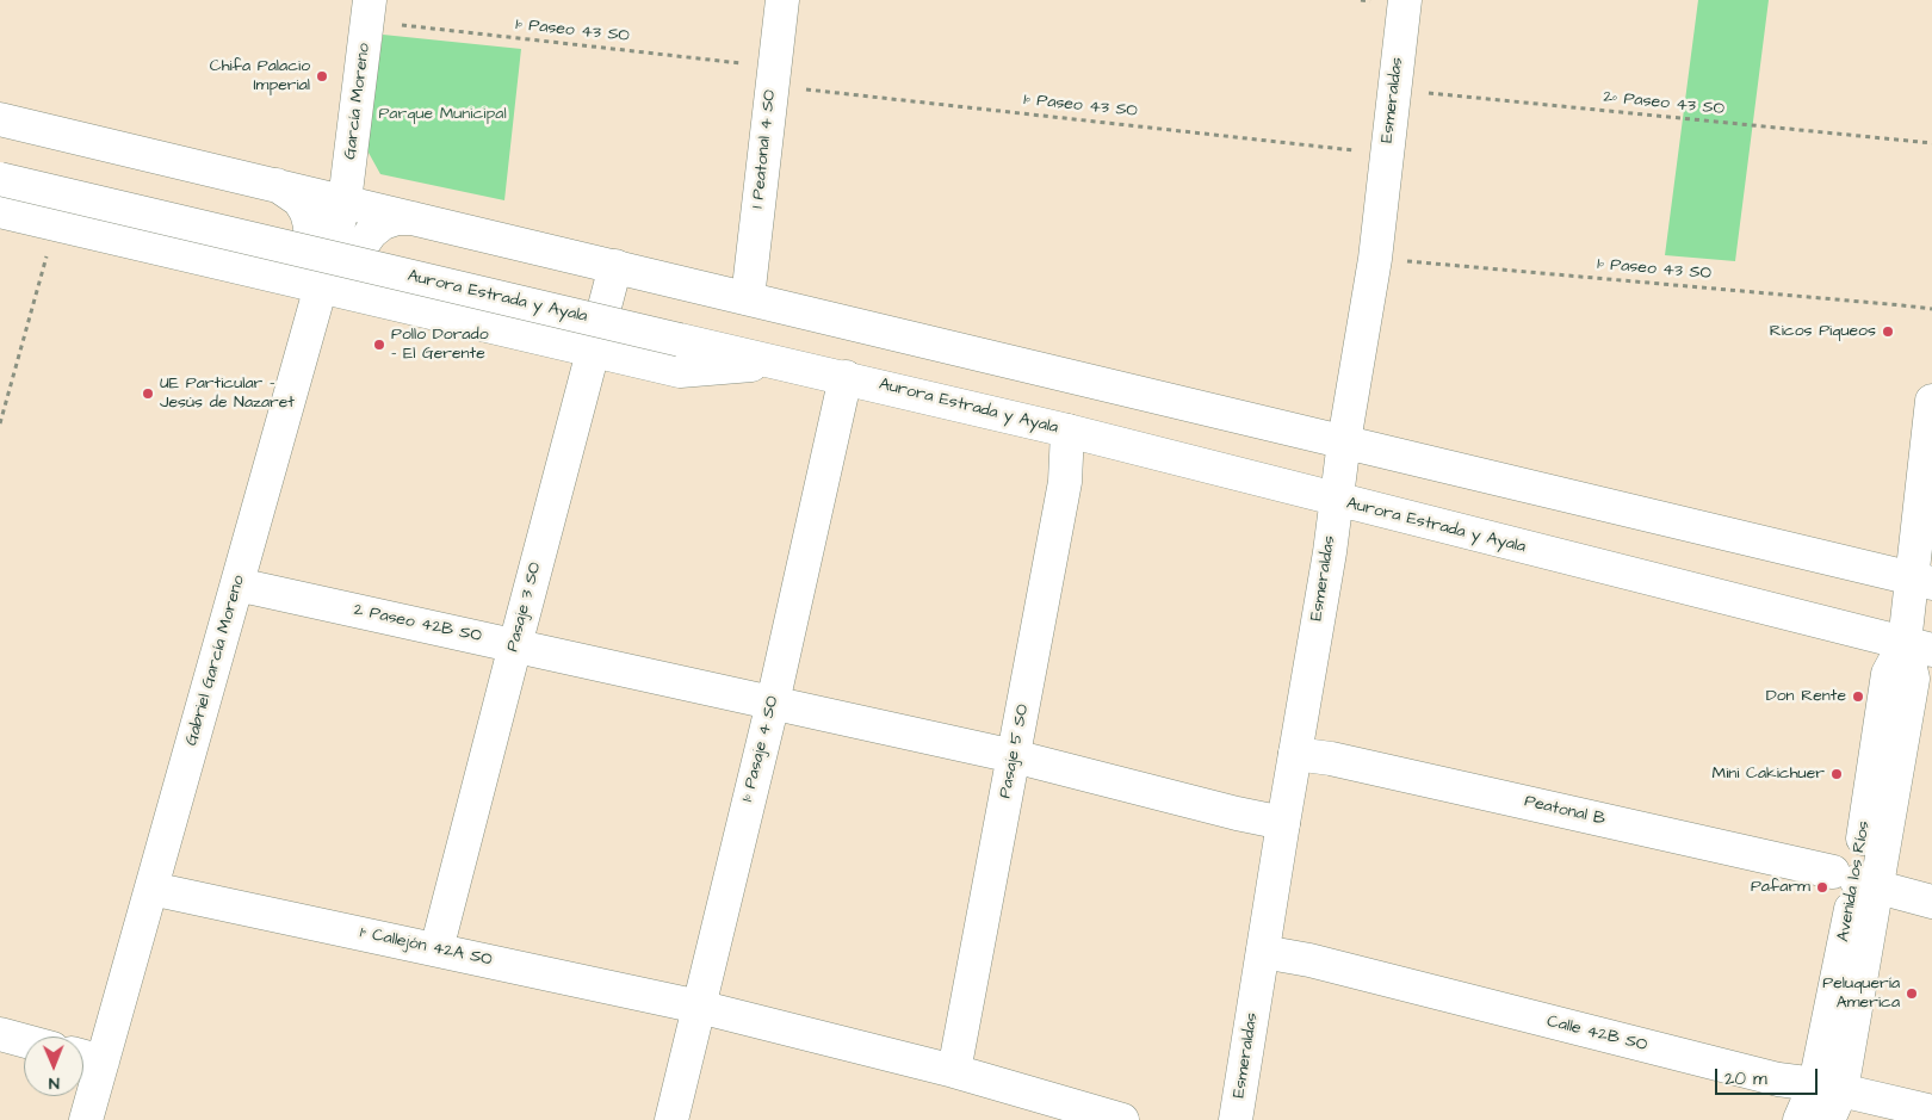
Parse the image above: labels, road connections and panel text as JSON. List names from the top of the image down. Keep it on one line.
{"streets":{"street":["Esmeraldas","García Moreno","1 Peatonal 4 SO","Aurora Estrada y Ayala","Pasaje 3 SO","2 Paseo 42B SO","Gabriel García Moreno","1º Pasaje 4 SO","Pasaje 5 SO","Peatonal B","Avenida los Ríos","1° Callejón 42A SO","Calle 42B SO"],"path":["1º Paseo 43 SO","2º Paseo 43 SO"]},"crossings":[["1º Paseo 43 SO","Esmeraldas"],["1º Paseo 43 SO","García Moreno"],["1º Paseo 43 SO","1 Peatonal 4 SO"],["Esmeraldas","2º Paseo 43 SO"],["Esmeraldas","Aurora Estrada y Ayala"],["Esmeraldas","2 Paseo 42B SO"],["Esmeraldas","Peatonal B"],["Esmeraldas","Calle 42B SO"],["García Moreno","Gabriel García Moreno"],["Aurora Estrada y Ayala","1º Pasaje 4 SO"],["Aurora Estrada y Ayala","Pasaje 5 SO"],["Aurora Estrada y Ayala","Avenida los Ríos"],["Pasaje 3 SO","2 Paseo 42B SO"],["Pasaje 3 SO","1° Callejón 42A SO"],["2 Paseo 42B SO","Gabriel García Moreno"],["2 Paseo 42B SO","1º Pasaje 4 SO"],["2 Paseo 42B SO","Pasaje 5 SO"],["Gabriel García Moreno","1° Callejón 42A SO"],["1º Pasaje 4 SO","1° Callejón 42A SO"],["Pasaje 5 SO","1° Callejón 42A SO"],["Peatonal B","Avenida los Ríos"],["Avenida los Ríos","Calle 42B SO"]],"parks":["Parque Municipal"],"places":["Chifa Palacio Imperial","Ricos Piqueos","Pollo Dorado - El Gerente","UE Particular - Jesús de Nazaret","Don Rente","Mini Cakichuer","Pafarm","Peluquería America"],"scale_bar":"20 m","north":"bottom"}
